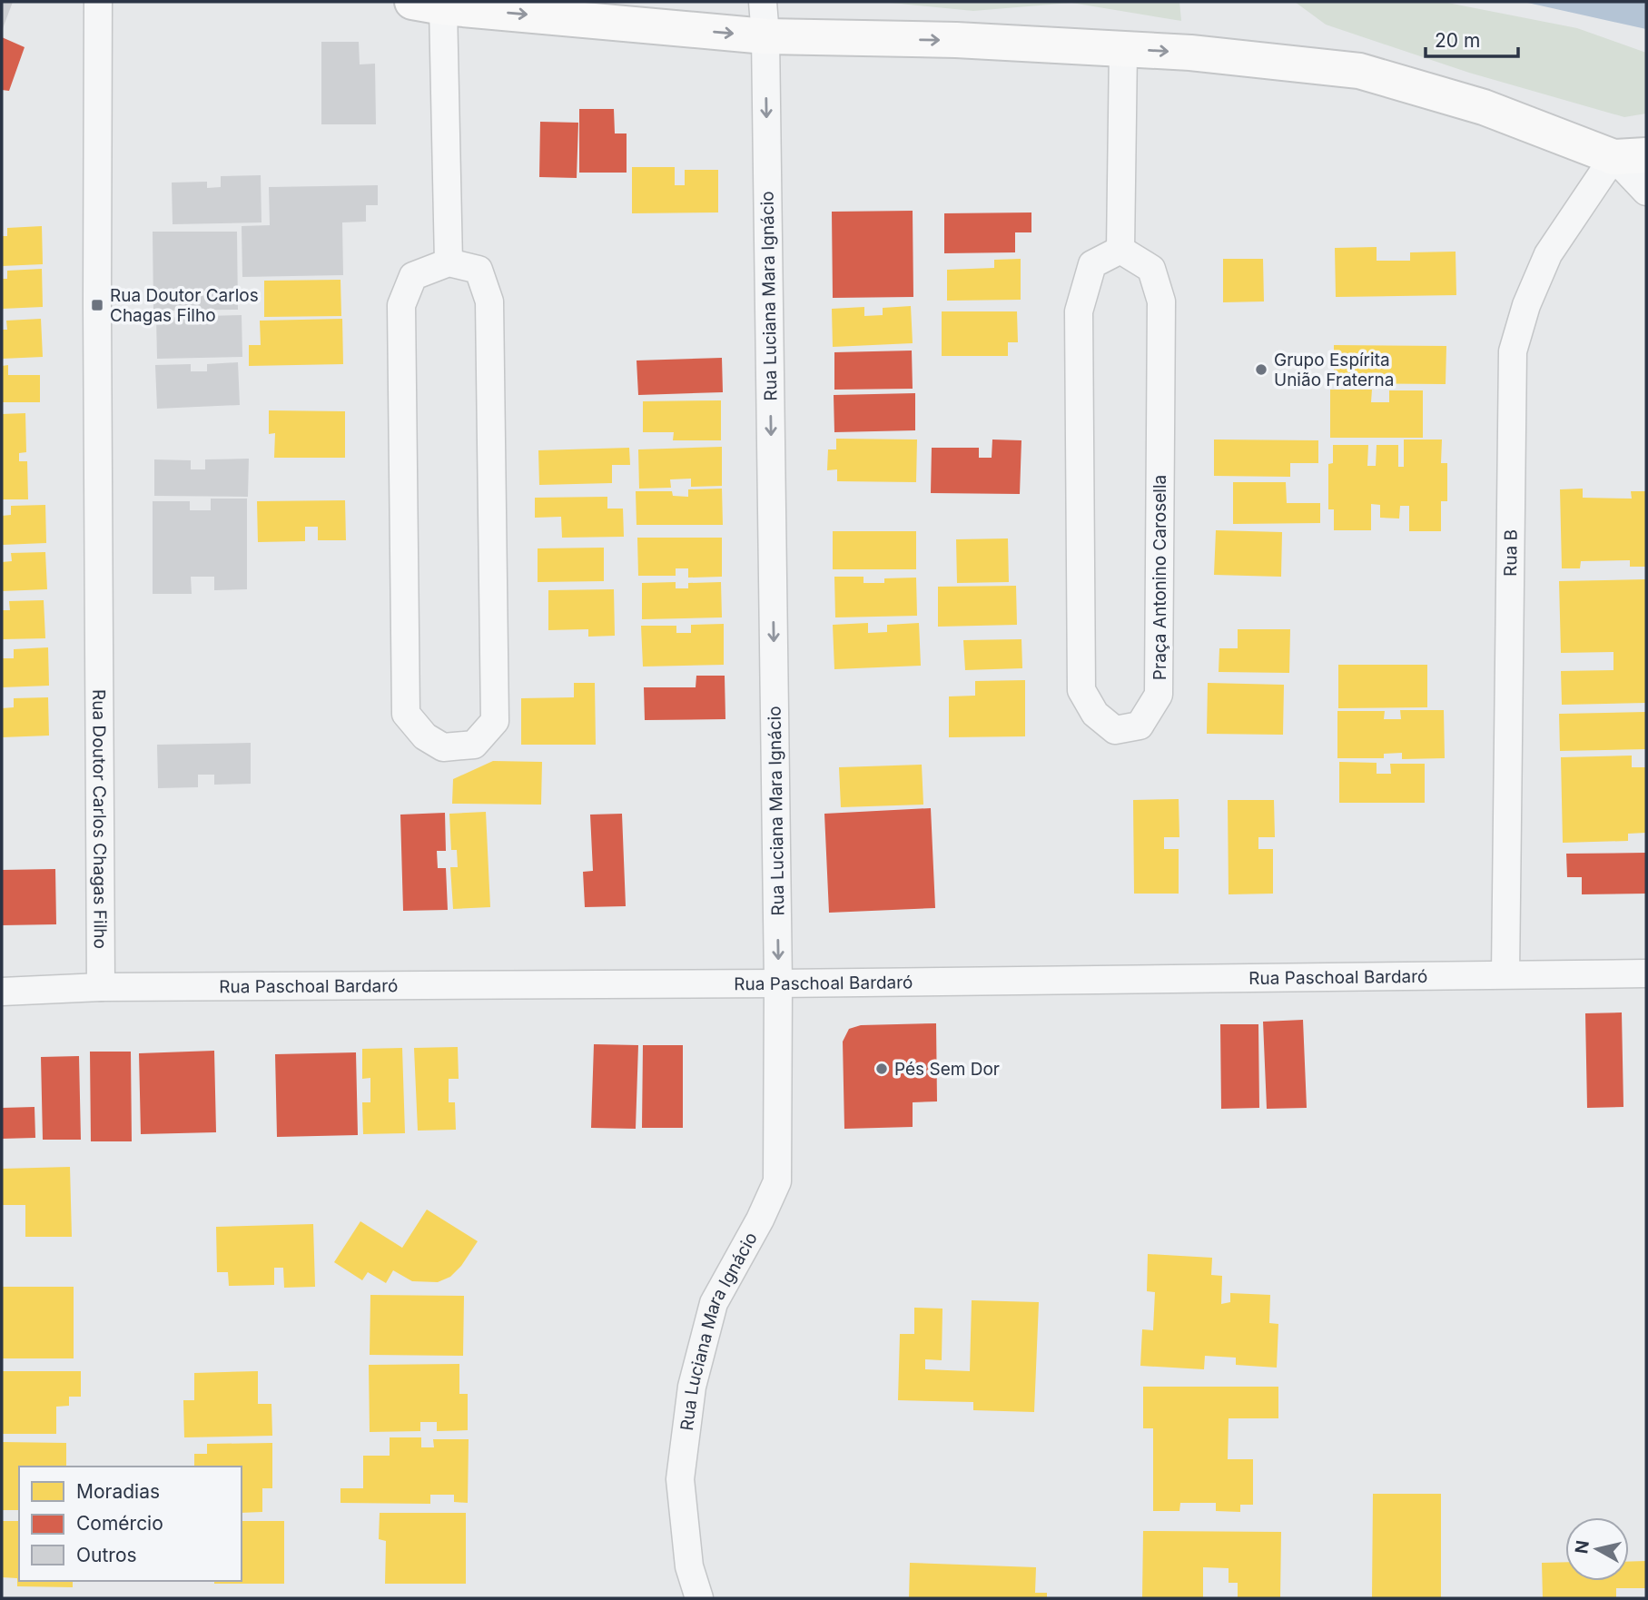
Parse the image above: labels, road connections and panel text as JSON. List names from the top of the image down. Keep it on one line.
{"streets":{"street":["Rua Luciana Mara Ignácio","Rua B","Praça Antonino Carosella","Rua Doutor Carlos Chagas Filho","Rua Paschoal Bardaró"]},"crossings":[["Rua Luciana Mara Ignácio","Rua Paschoal Bardaró"],["Rua B","Rua Paschoal Bardaró"],["Rua Doutor Carlos Chagas Filho","Rua Paschoal Bardaró"]],"one_way":["Rua Luciana Mara Ignácio"],"places":{"transit":["Rua Doutor Carlos Chagas Filho"],"other":["Grupo Espírita União Fraterna","Pés Sem Dor"]},"legend":["Moradias","Comércio","Outros"],"scale_bar":"20 m","north":"left"}
